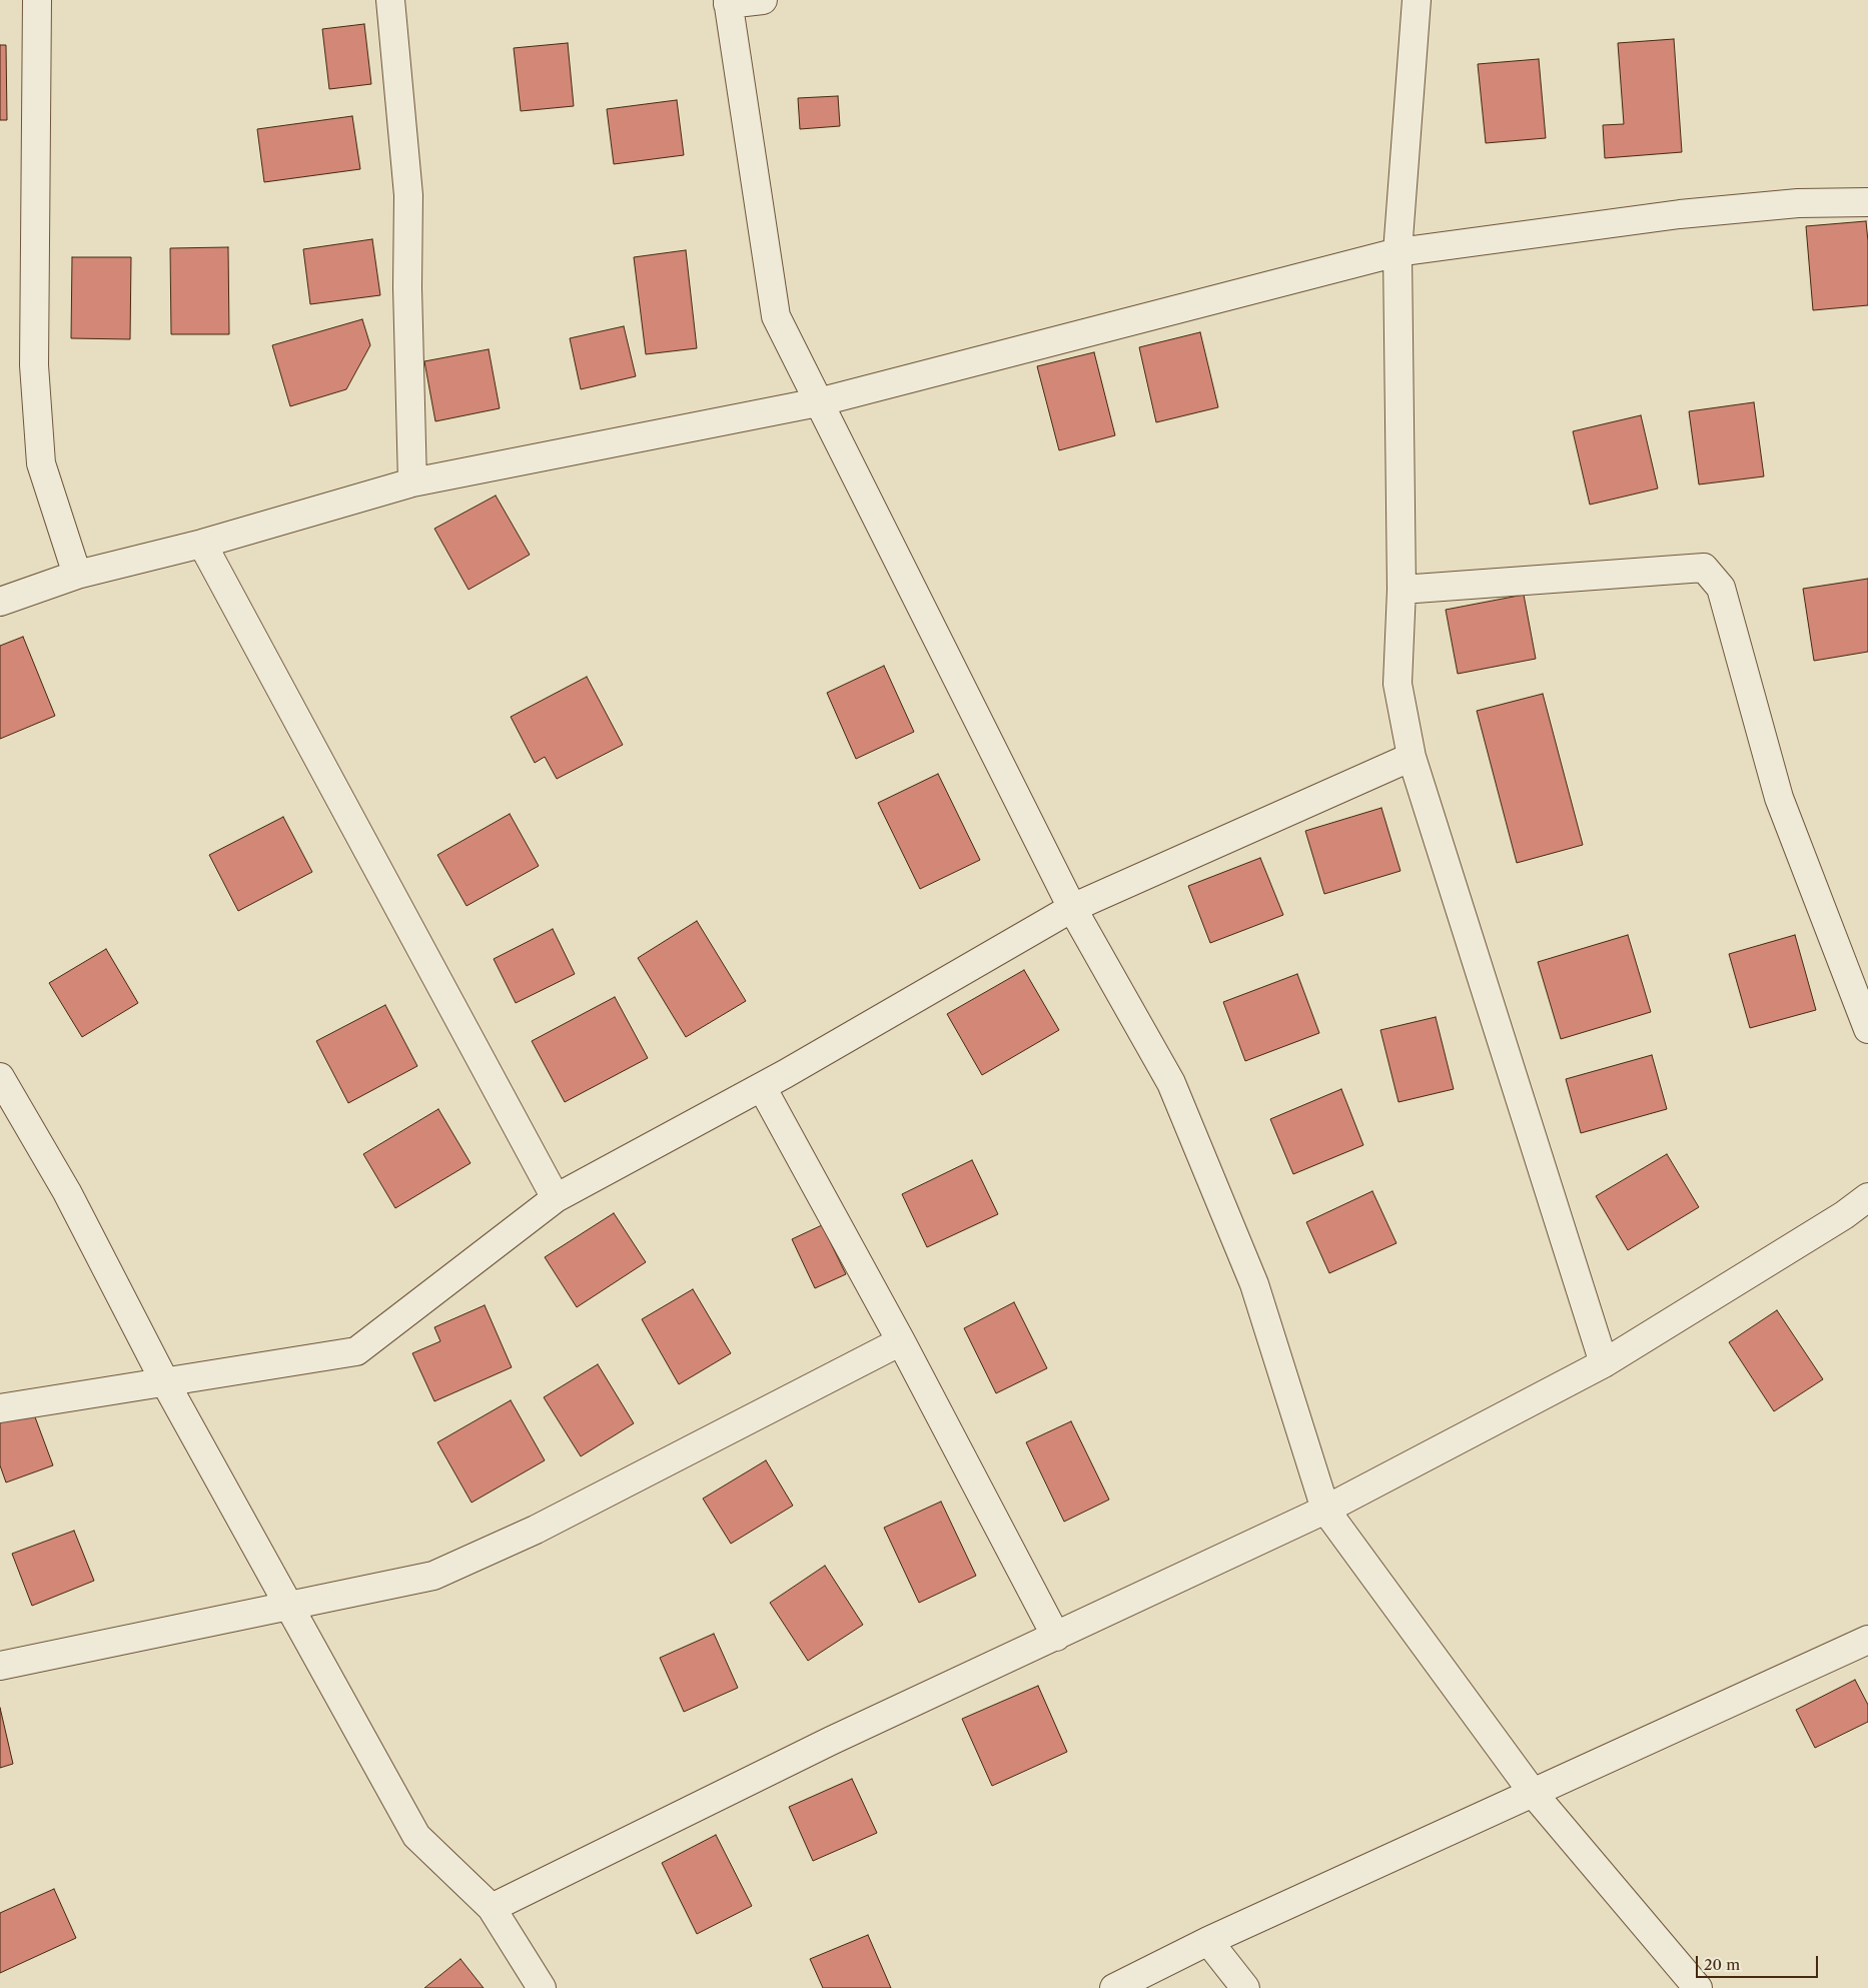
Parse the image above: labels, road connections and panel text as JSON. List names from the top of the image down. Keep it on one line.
{"scale_bar":"20 m"}
